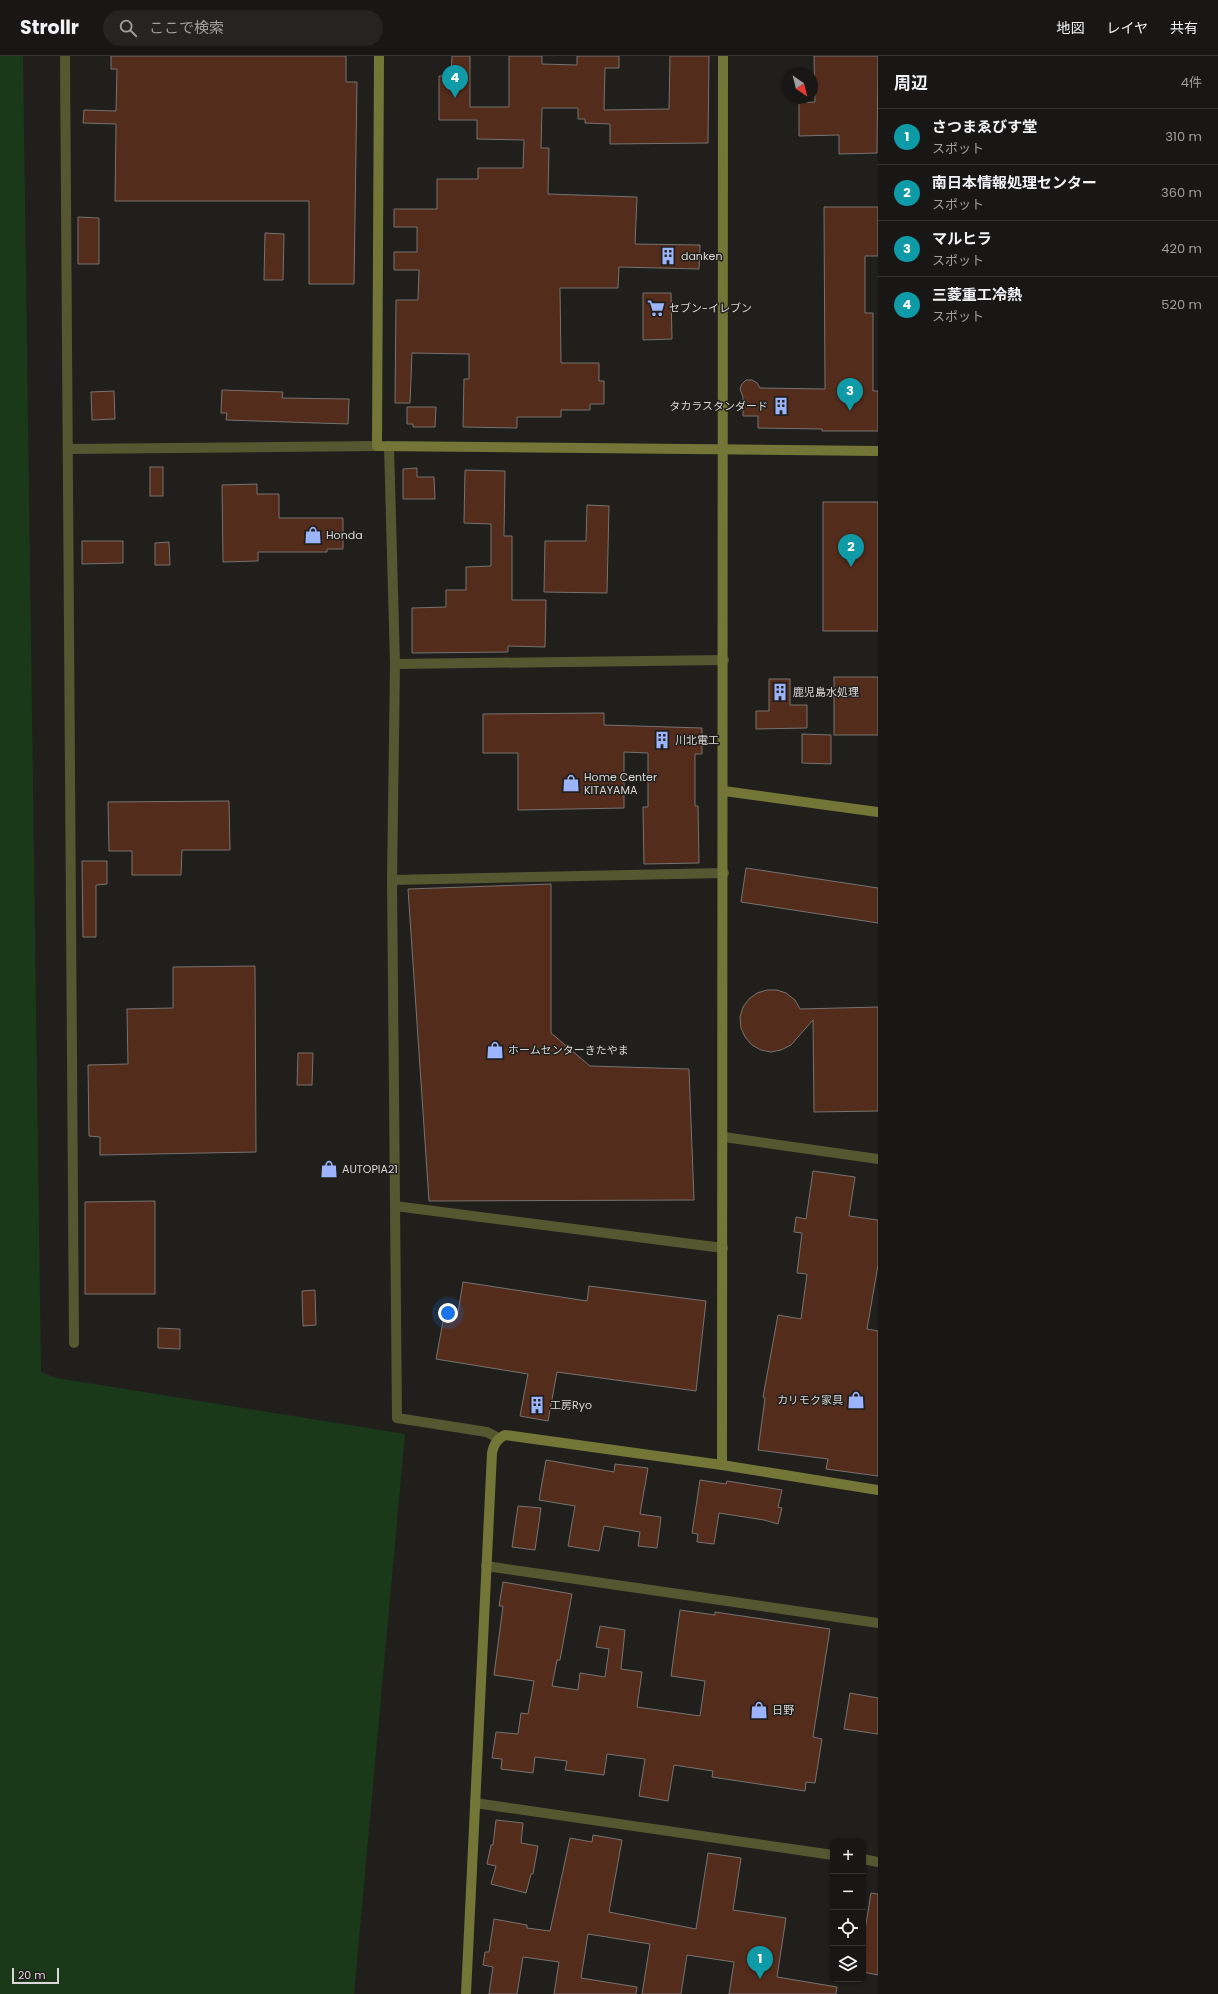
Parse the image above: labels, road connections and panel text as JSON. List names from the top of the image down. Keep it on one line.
{"places":{"building":["danken","タカラスタンダード","鹿児島水処理","川北電工","工房Ryo"],"supermarket":["セブン-イレブン"],"shop":["Honda","Home Center KITAYAMA","ホームセンターきたやま","AUTOPIA21","カリモク家具","日野"]},"scale_bar":"20 m","north":"bottom right","page":{"header":"Strollr","search":"ここで検索","nav":["地図","レイヤ","共有"],"heading":["周辺","4件"],"pins":["4","3","2","1"],"list":[{"mark":"1","name":"さつまゑびす堂","note":"スポット","value":"310 m"},{"mark":"2","name":"南日本情報処理センター","note":"スポット","value":"360 m"},{"mark":"3","name":"マルヒラ","note":"スポット","value":"420 m"},{"mark":"4","name":"三菱重工冷熱","note":"スポット","value":"520 m"}],"map_buttons":["+","−"],"scale":"20 m"}}
